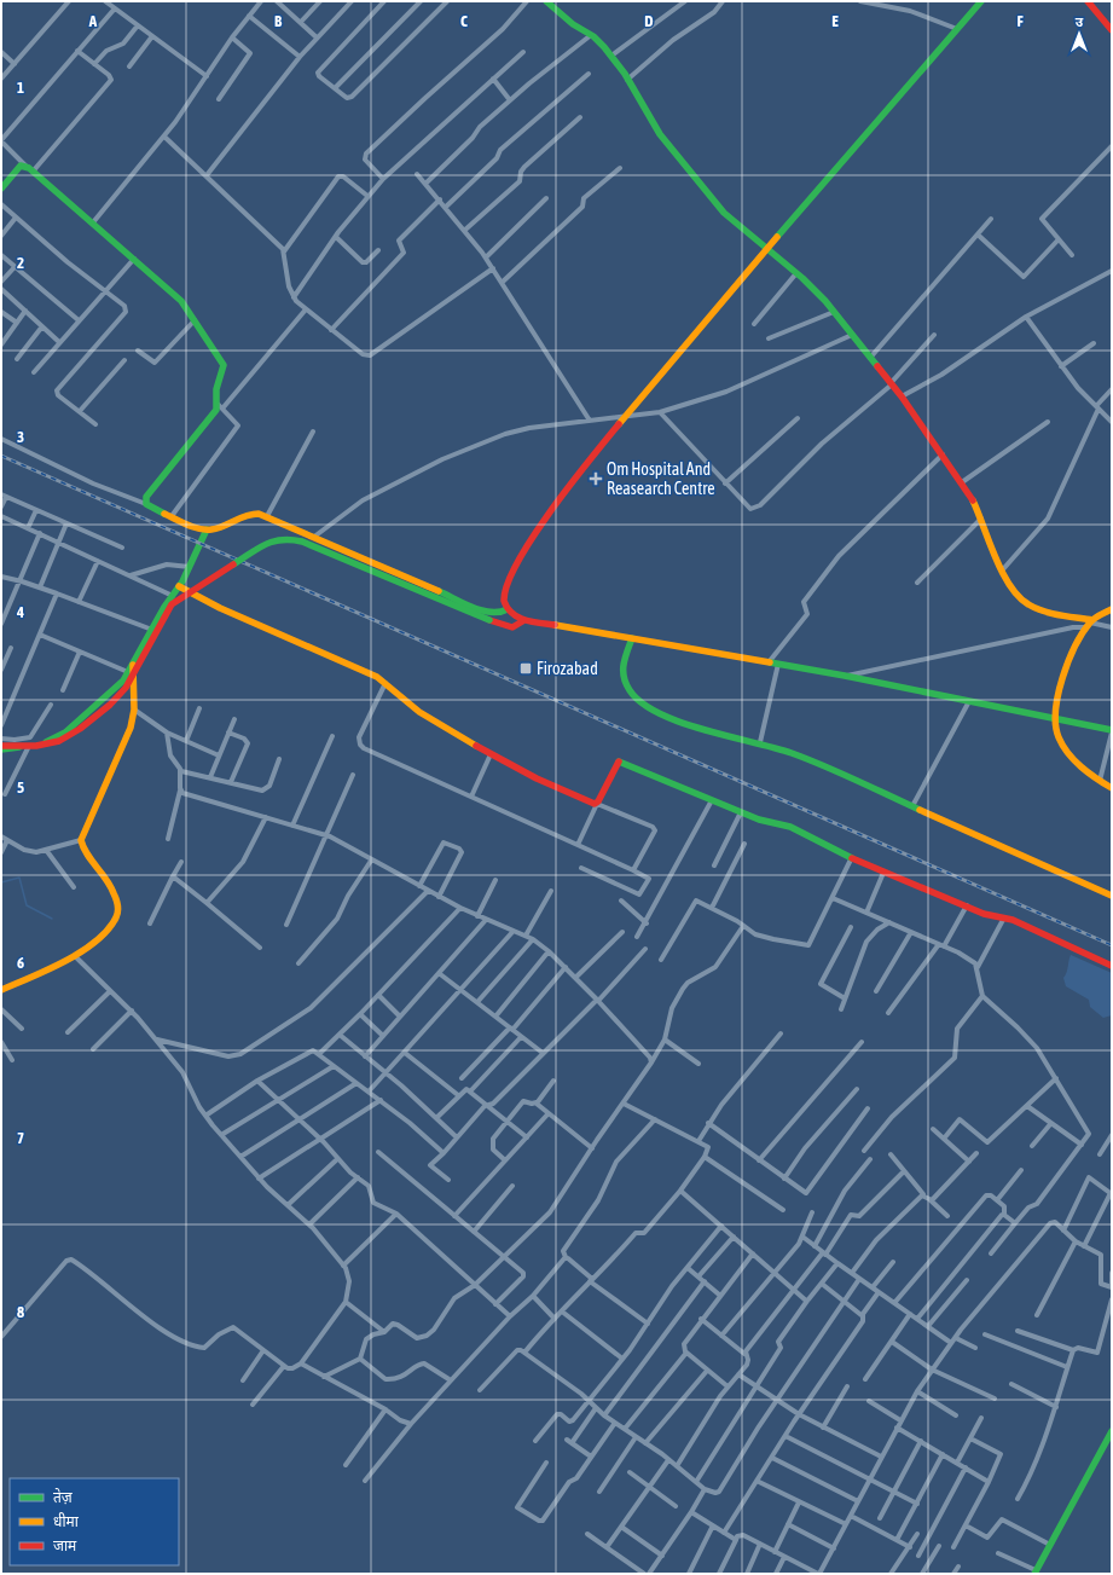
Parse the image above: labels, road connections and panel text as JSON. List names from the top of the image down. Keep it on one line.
{"places":{"health":["Om Hospital And Reasearch Centre"],"transit":["Firozabad"]},"legend":["तेज़","धीमा","जाम"],"north":"top","grid":{"columns":["A","B","C","D","E","F"],"rows":["1","2","3","4","5","6","7","8"]}}
